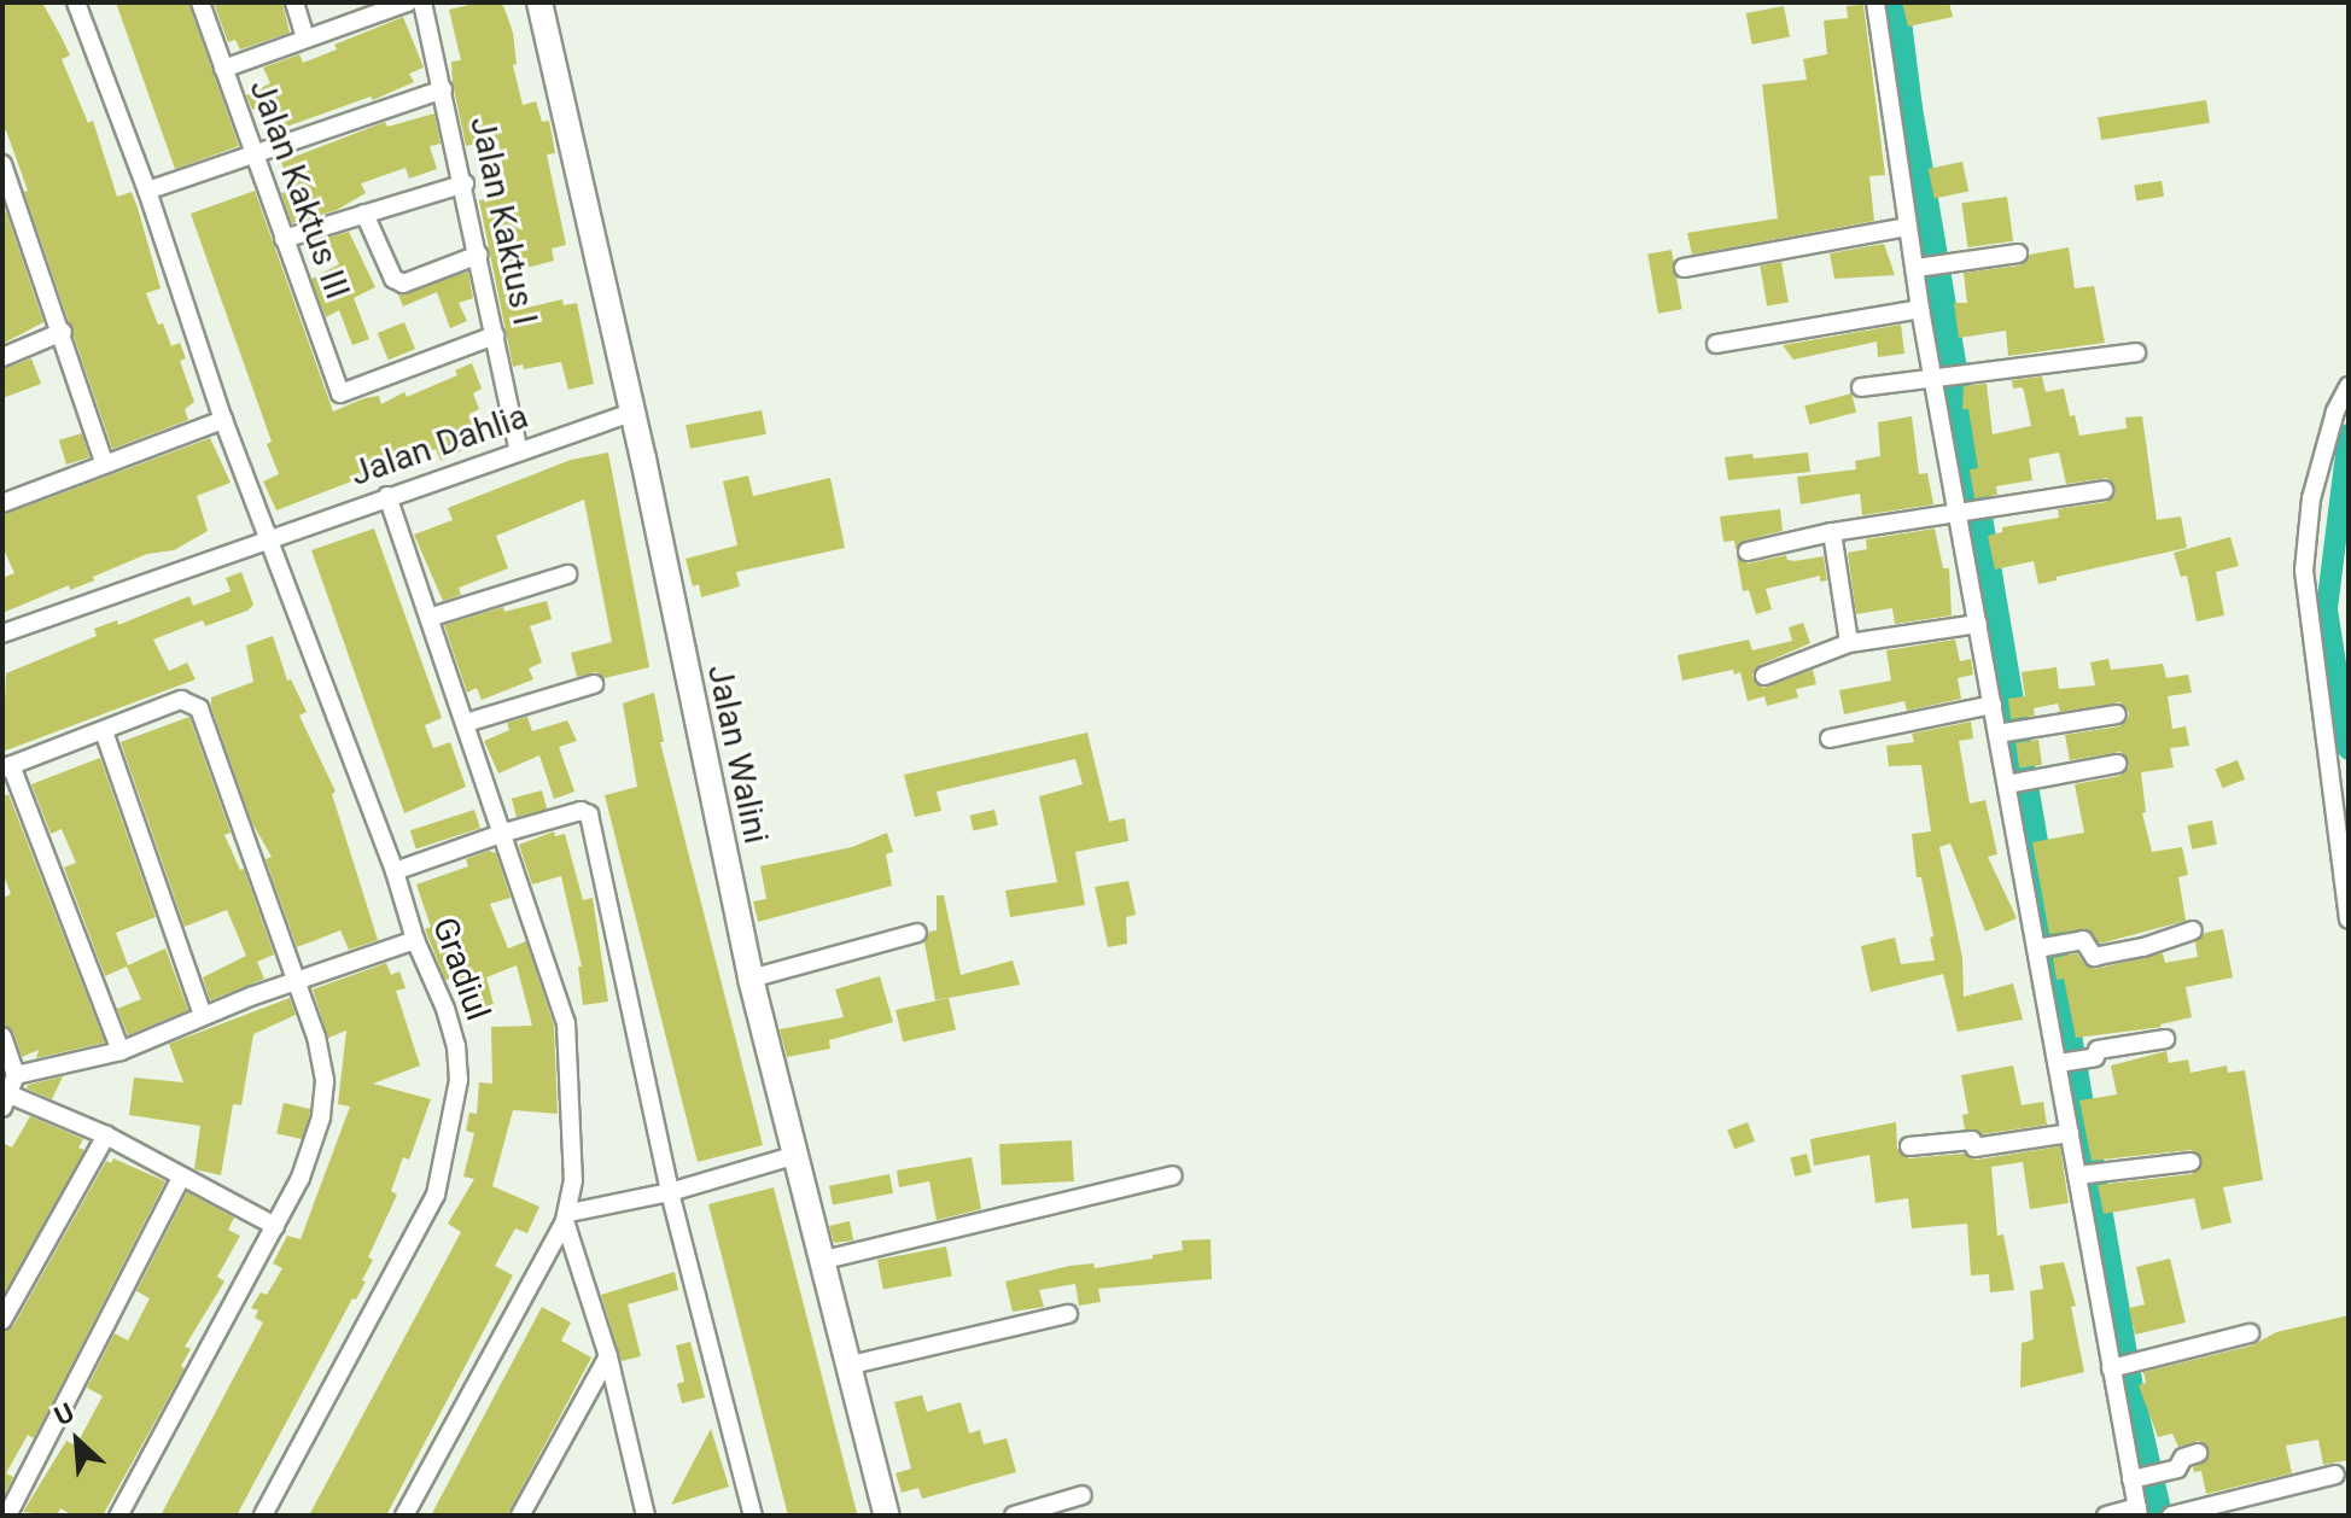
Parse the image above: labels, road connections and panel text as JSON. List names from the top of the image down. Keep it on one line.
{"streets":{"street":["Jalan Kaktus III","Jalan Kaktus I","Jalan Dahlia","Jalan Walini","Gradiul"]},"crossings":[["Jalan Kaktus III","Jalan Kaktus I"],["Jalan Kaktus I","Jalan Dahlia"],["Jalan Dahlia","Jalan Walini"],["Jalan Dahlia","Gradiul"]],"north":"top left"}
